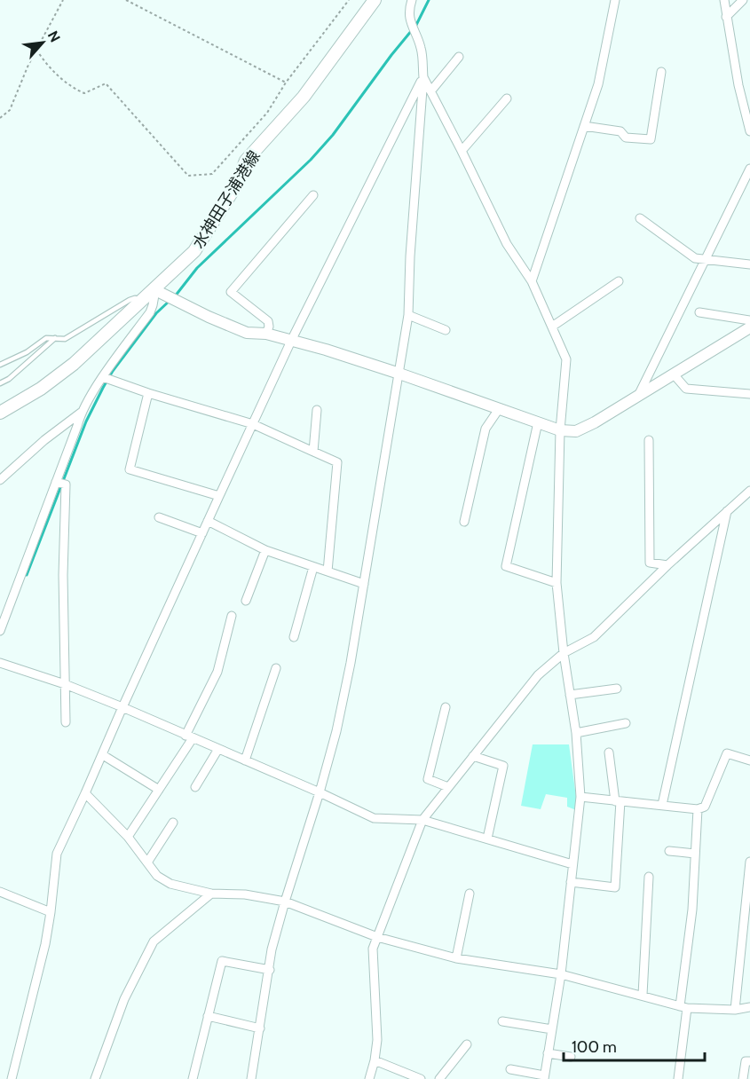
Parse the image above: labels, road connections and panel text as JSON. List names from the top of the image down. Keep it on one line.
{"streets":{"main road":["水神田子浦港線"]},"scale_bar":"100 m","north":"top right"}
